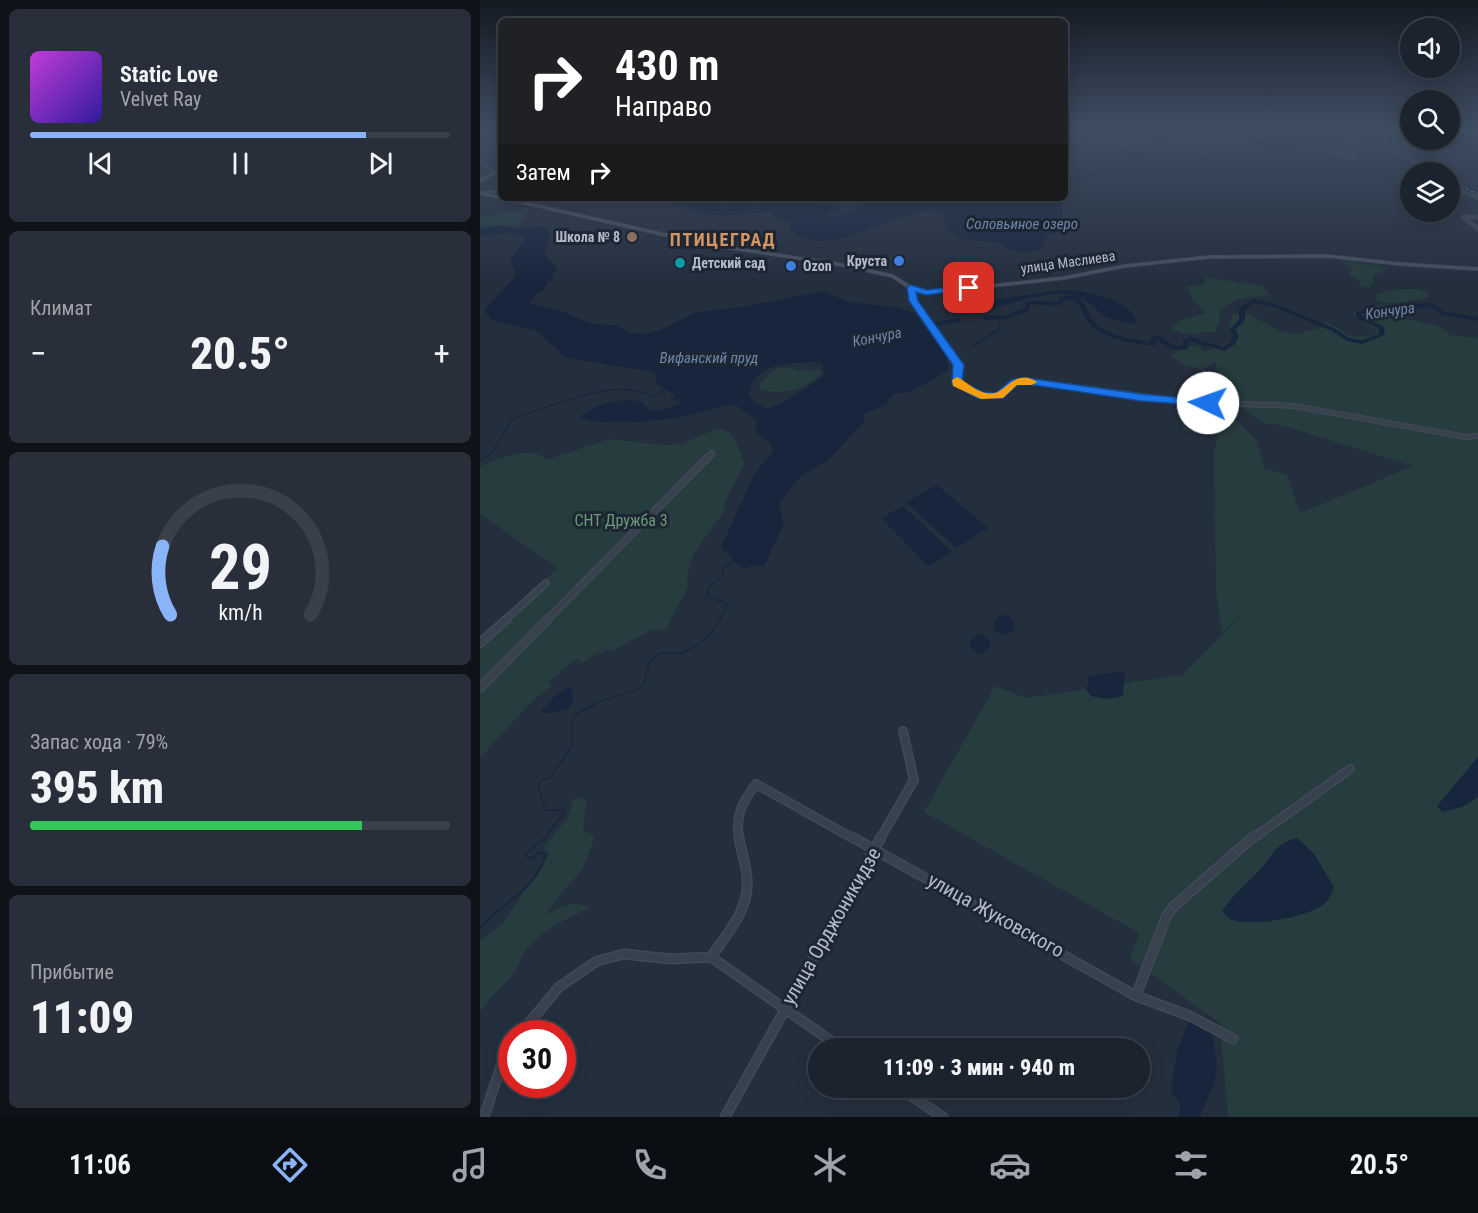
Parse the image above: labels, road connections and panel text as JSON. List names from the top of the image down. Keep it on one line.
{"streets":{"street":["улица Маслиева","улица Жуковского","улица Орджоникидзе"]},"crossings":[["улица Жуковского","улица Орджоникидзе"]],"districts":["ПТИЦЕГРАД"],"water":["Соловьиное озеро","Кончура","Вифанский пруд"],"parks":["СНТ Дружба 3"],"places":["Школа № 8","Круста","Детский сад","Ozon"],"page":{"turn":["430 m","Направо"],"song":["Static Love","Velvet Ray"],"then":"Затем","tile":["Климат",["Запас хода · 79%","395 km"],["Прибытие","11:09"]],"heat":["−","20.5°","+"],"limit":"30","trip":"11:09 · 3 мин · 940 m","tabs":["11:06","20.5°"],"gauge":["29","km/h"]}}
